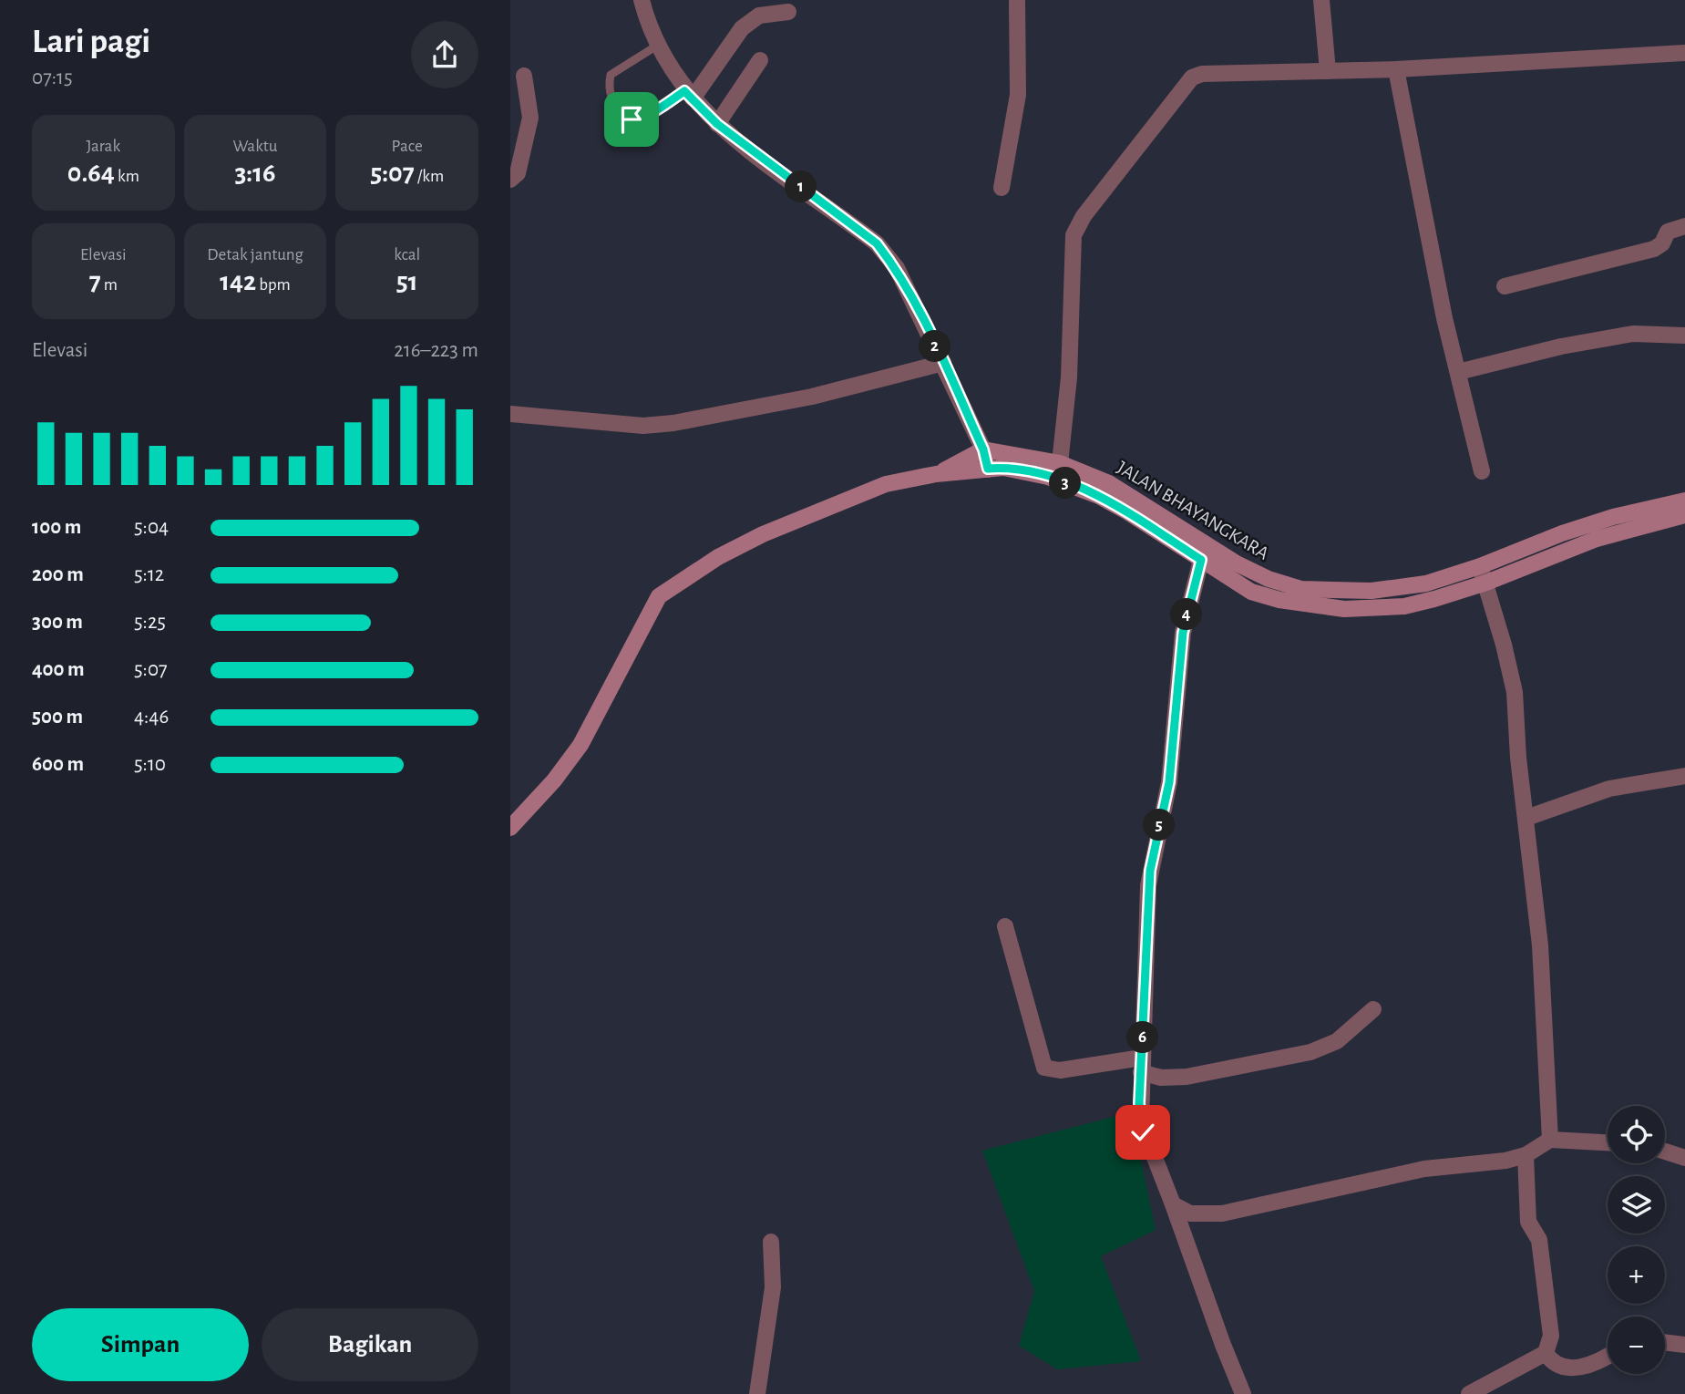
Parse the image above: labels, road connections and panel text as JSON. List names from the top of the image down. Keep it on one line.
{"streets":{"main road":["JALAN BHAYANGKARA"]},"page":{"heading":["Lari pagi","07:15"],"stats":[["Jarak","0.64 km"],["Waktu","3:16"],["Pace","5:07 /km"],["Elevasi","7 m"],["Detak jantung","142 bpm"],["kcal","51"]],"pins":["1","2","3","4","5","6"],"chart":["Elevasi","216–223 m"],"list":[{"name":"100 m","note":"5:04"},{"name":"200 m","note":"5:12"},{"name":"300 m","note":"5:25"},{"name":"400 m","note":"5:07"},{"name":"500 m","note":"4:46"},{"name":"600 m","note":"5:10"}],"map_buttons":["+","−"],"buttons":["Simpan","Bagikan"]}}
